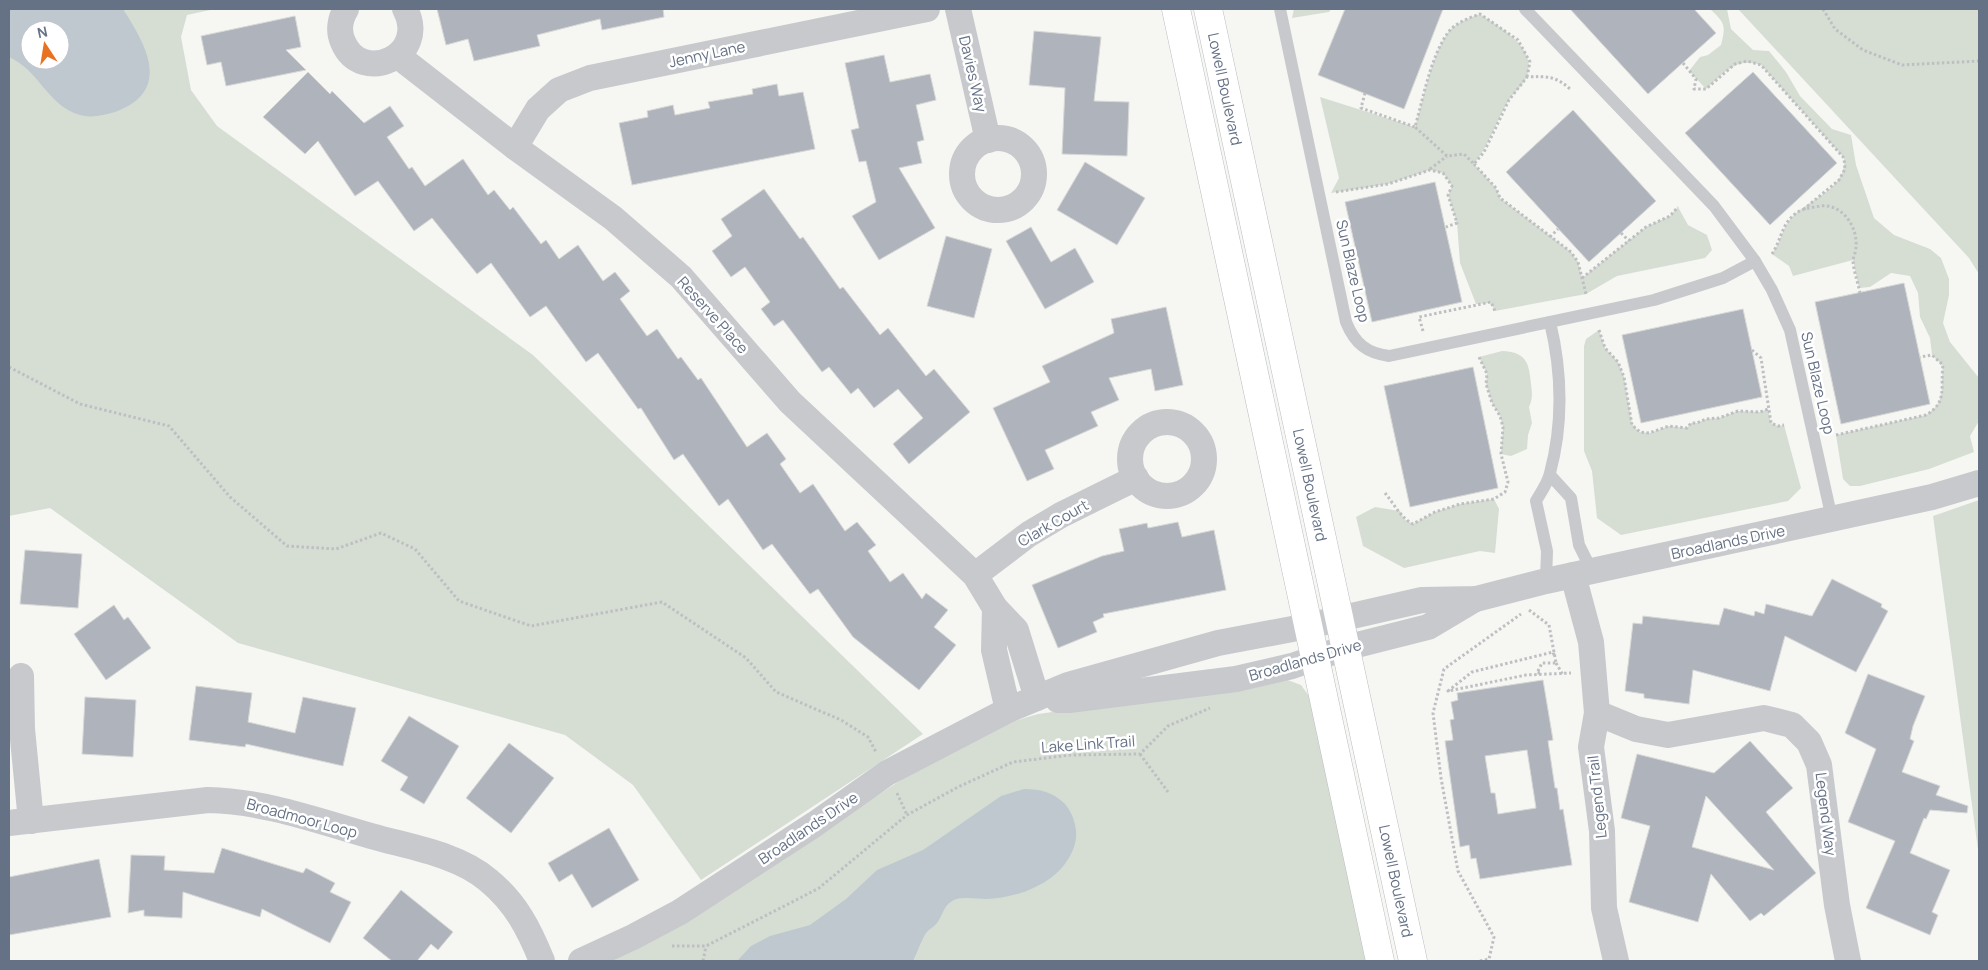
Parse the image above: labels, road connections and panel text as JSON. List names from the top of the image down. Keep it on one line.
{"streets":{"main road":["Lowell Boulevard"],"street":["Jenny Lane","Davies Way","Reserve Place","Clark Court","Broadlands Drive","Legend Trail","Legend Way","Broadmoor Loop"],"lane":["Sun Blaze Loop"],"path":["Lake Link Trail"]},"crossings":[["Jenny Lane","Reserve Place"],["Lowell Boulevard","Broadlands Drive"],["Sun Blaze Loop","Broadlands Drive"],["Reserve Place","Clark Court"],["Reserve Place","Broadlands Drive"],["Broadlands Drive","Legend Trail"],["Legend Trail","Legend Way"]],"north":"top"}
